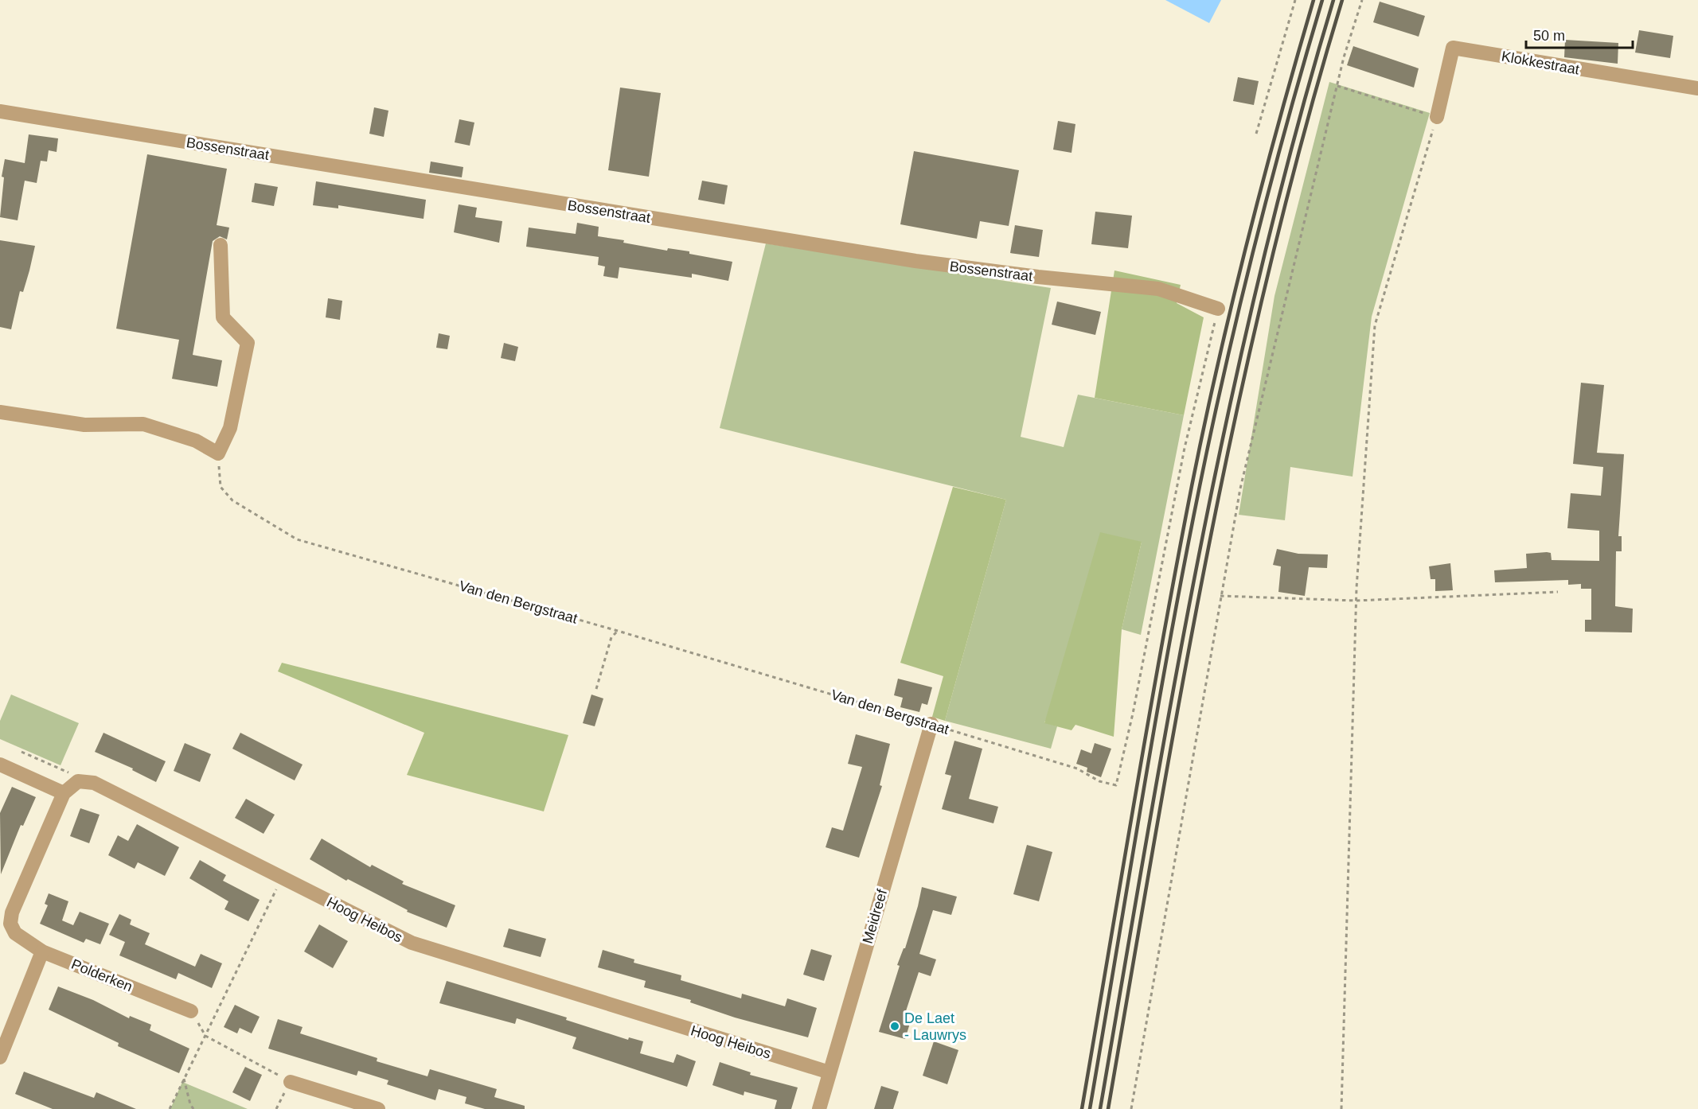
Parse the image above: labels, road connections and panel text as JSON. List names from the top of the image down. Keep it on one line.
{"streets":{"street":["Klokkestraat","Bossenstraat","Meidreef","Hoog Heibos","Polderken"],"path":["Van den Bergstraat"]},"crossings":[["Bossenstraat","Van den Bergstraat"],["Van den Bergstraat","Meidreef"],["Meidreef","Hoog Heibos"]],"places":["De Laet - Lauwrys"],"scale_bar":"50 m"}
